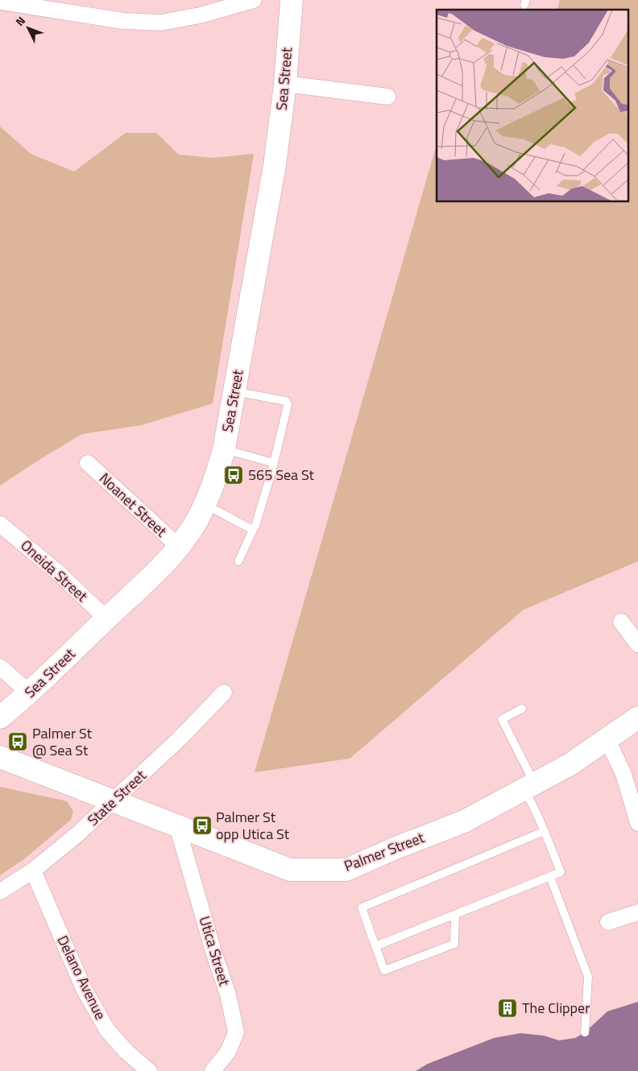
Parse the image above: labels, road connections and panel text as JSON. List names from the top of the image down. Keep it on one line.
{"streets":{"main road":["Sea Street","Palmer Street"],"street":["Noanet Street","Oneida Street","State Street","Utica Street","Delano Avenue"]},"crossings":[["Sea Street","Noanet Street"],["Sea Street","Oneida Street"],["State Street","Palmer Street"],["State Street","Delano Avenue"],["Palmer Street","Utica Street"]],"places":{"bus stop":["565 Sea St","Palmer St @ Sea St","Palmer St opp Utica St"],"building":["The Clipper"]},"north":"top left"}
